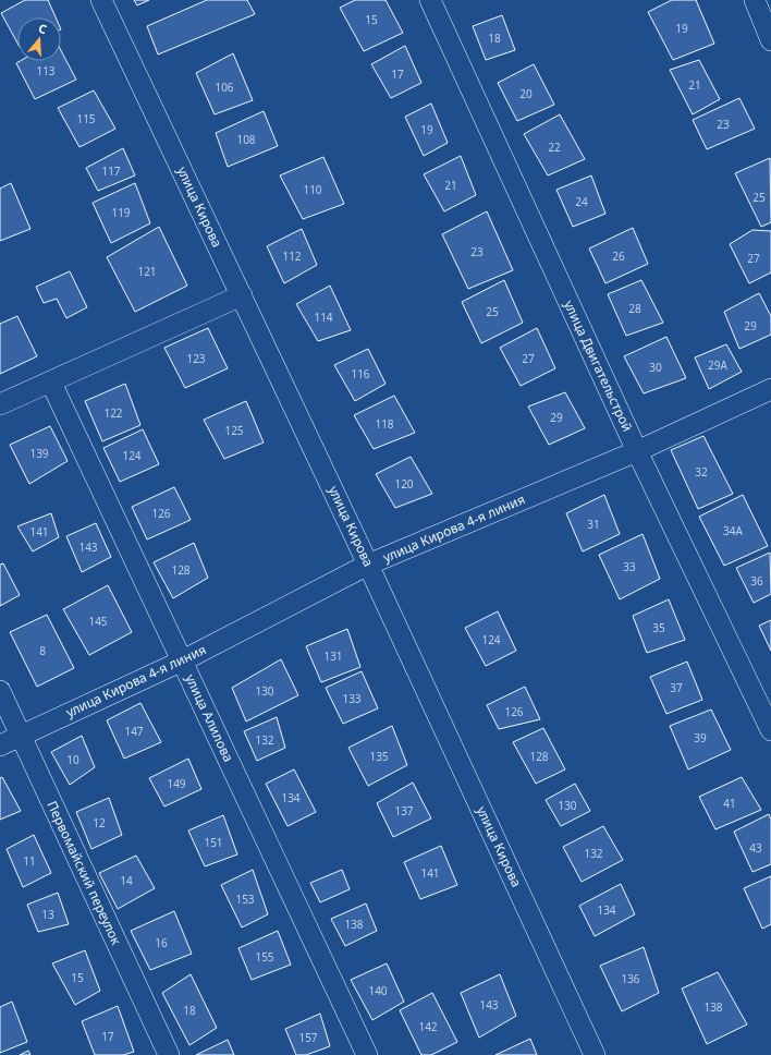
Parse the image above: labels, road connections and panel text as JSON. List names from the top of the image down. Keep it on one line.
{"streets":{"street":["улица Кирова","улица Двигательстрой","улица Кирова 4-я линия","улица Алилова","Первомайский переулок"]},"crossings":[["улица Кирова","улица Кирова 4-я линия"],["улица Двигательстрой","улица Кирова 4-я линия"],["улица Кирова 4-я линия","улица Алилова"],["улица Кирова 4-я линия","Первомайский переулок"]],"house_numbers":["15","19","18","113","17","21","106","20","115","23","19","108","22","117","21","110","25","24","119","23","112","26","27","121","28","25","114","29","123","27","29А","30","116","122","29","118","125","139","124","32","120","126","31","34А","141","143","33","128","36","145","35","124","8","131","37","130","133","126","147","39","132","135","128","10","149","134","41","130","137","12","151","43","132","11","141","14","153","134","13","138","16","155","15","136","140","143","138","18","142","17","157"],"north":"top"}
